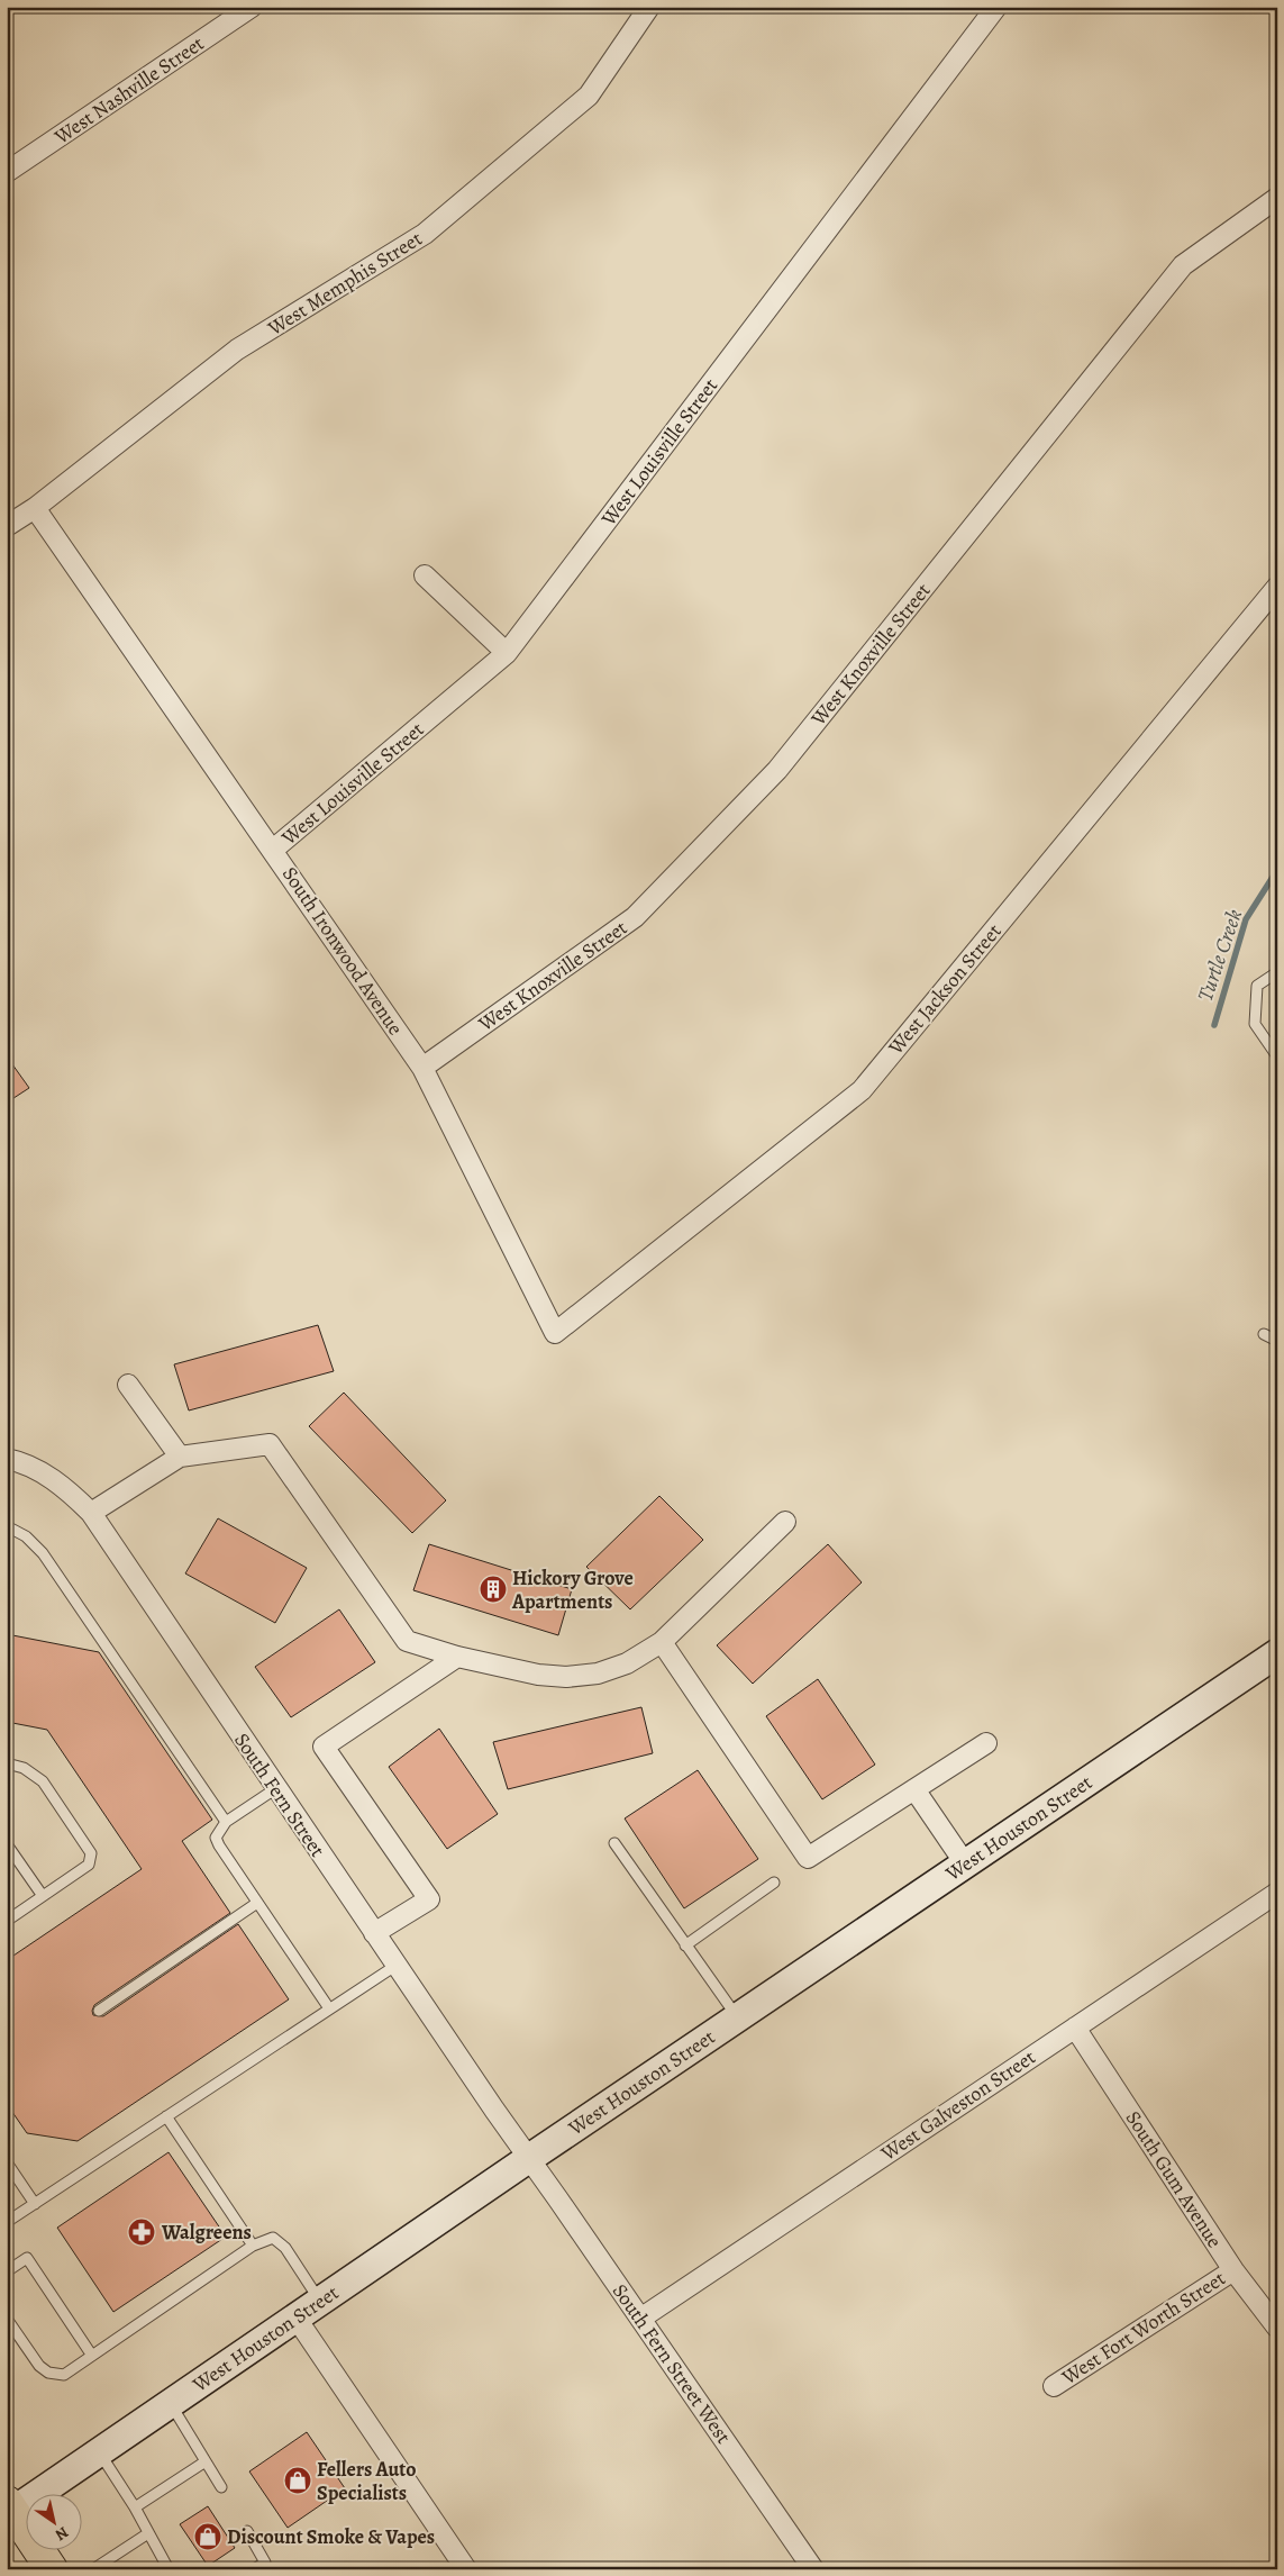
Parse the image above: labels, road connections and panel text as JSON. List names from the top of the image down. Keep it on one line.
{"streets":{"main road":["West Houston Street"],"street":["West Nashville Street","West Memphis Street","West Louisville Street","West Knoxville Street","South Ironwood Avenue","West Jackson Street","South Fern Street","West Galveston Street","South Gum Avenue","West Fort Worth Street","South Fern Street West"]},"crossings":[["West Memphis Street","South Ironwood Avenue"],["West Louisville Street","South Ironwood Avenue"],["West Knoxville Street","South Ironwood Avenue"],["South Ironwood Avenue","West Jackson Street"],["South Fern Street","West Houston Street"],["South Fern Street","South Fern Street West"],["West Houston Street","South Fern Street West"],["West Galveston Street","South Gum Avenue"],["West Galveston Street","South Fern Street West"],["South Gum Avenue","West Fort Worth Street"]],"water":["Turtle Creek"],"places":{"building":["Hickory Grove Apartments"],"pharmacy":["Walgreens"],"shop":["Fellers Auto Specialists","Discount Smoke & Vapes"]},"north":"bottom right"}
